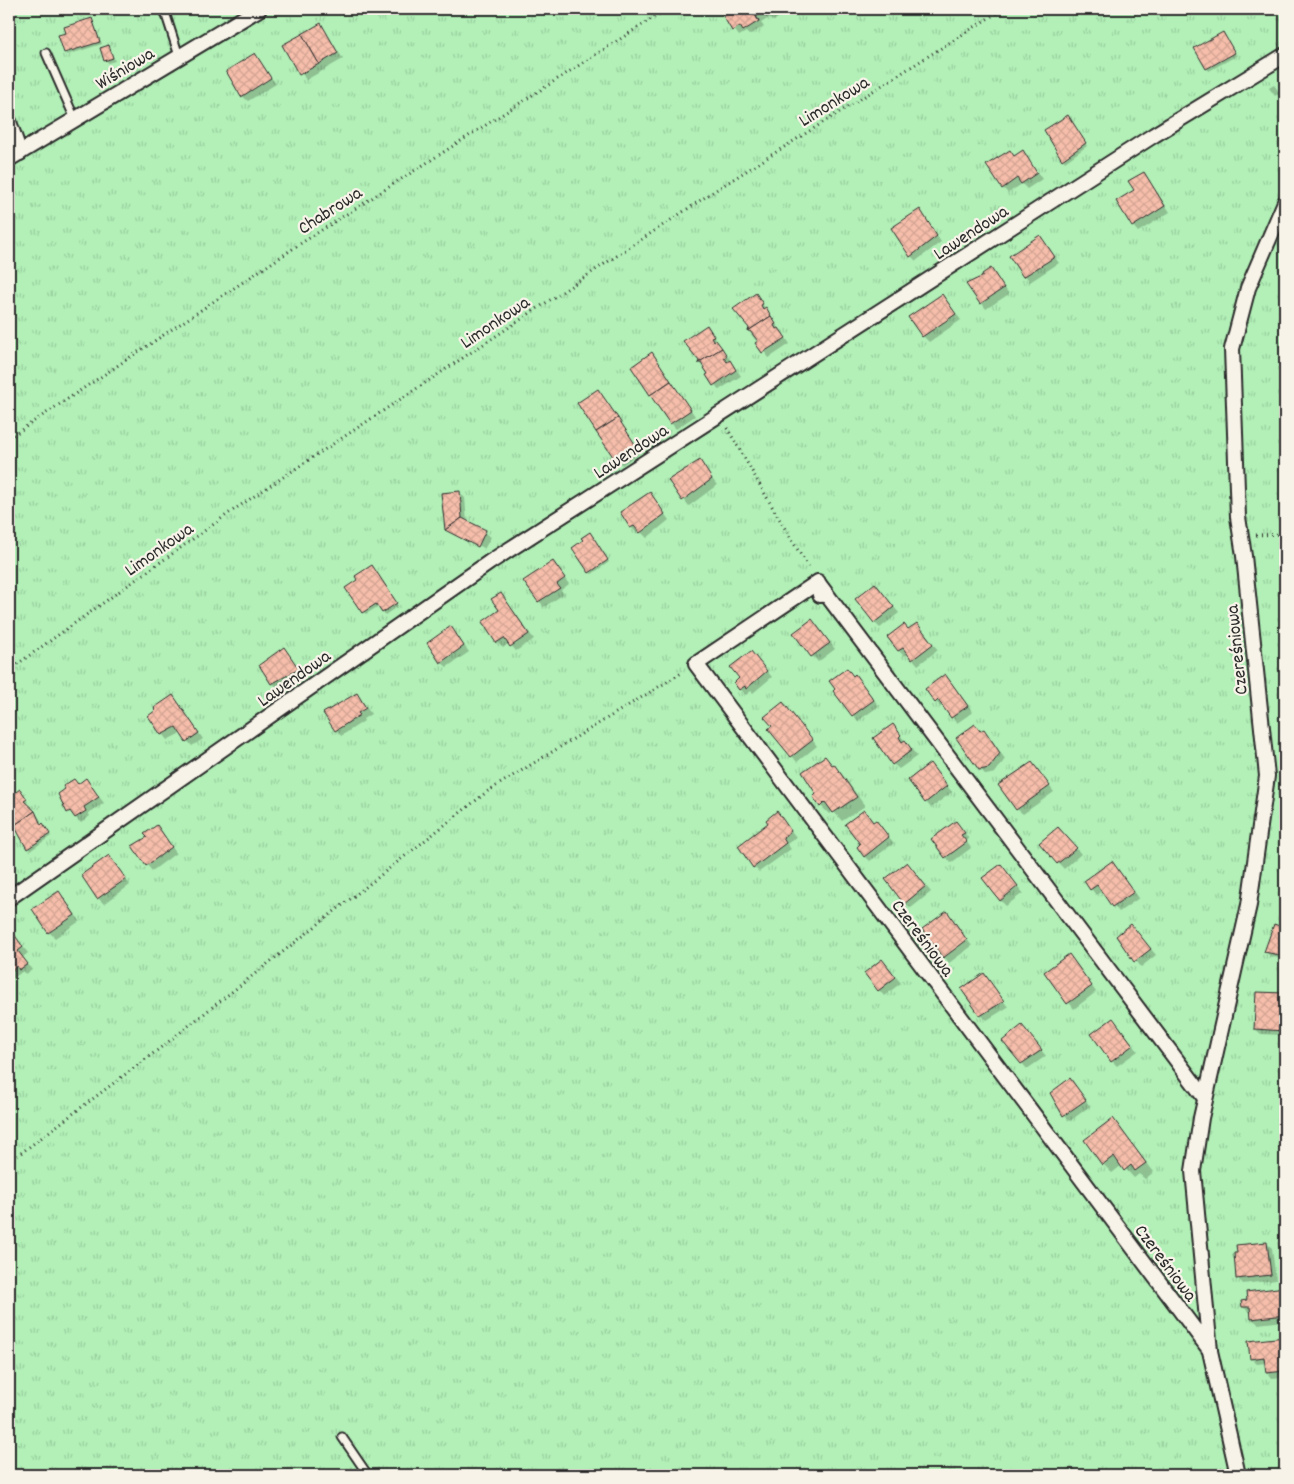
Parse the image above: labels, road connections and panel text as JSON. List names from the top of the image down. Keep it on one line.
{"streets":{"street":["Wiśniowa","Lawendowa","Czereśniowa"],"path":["Limonkowa","Chabrowa"]}}
